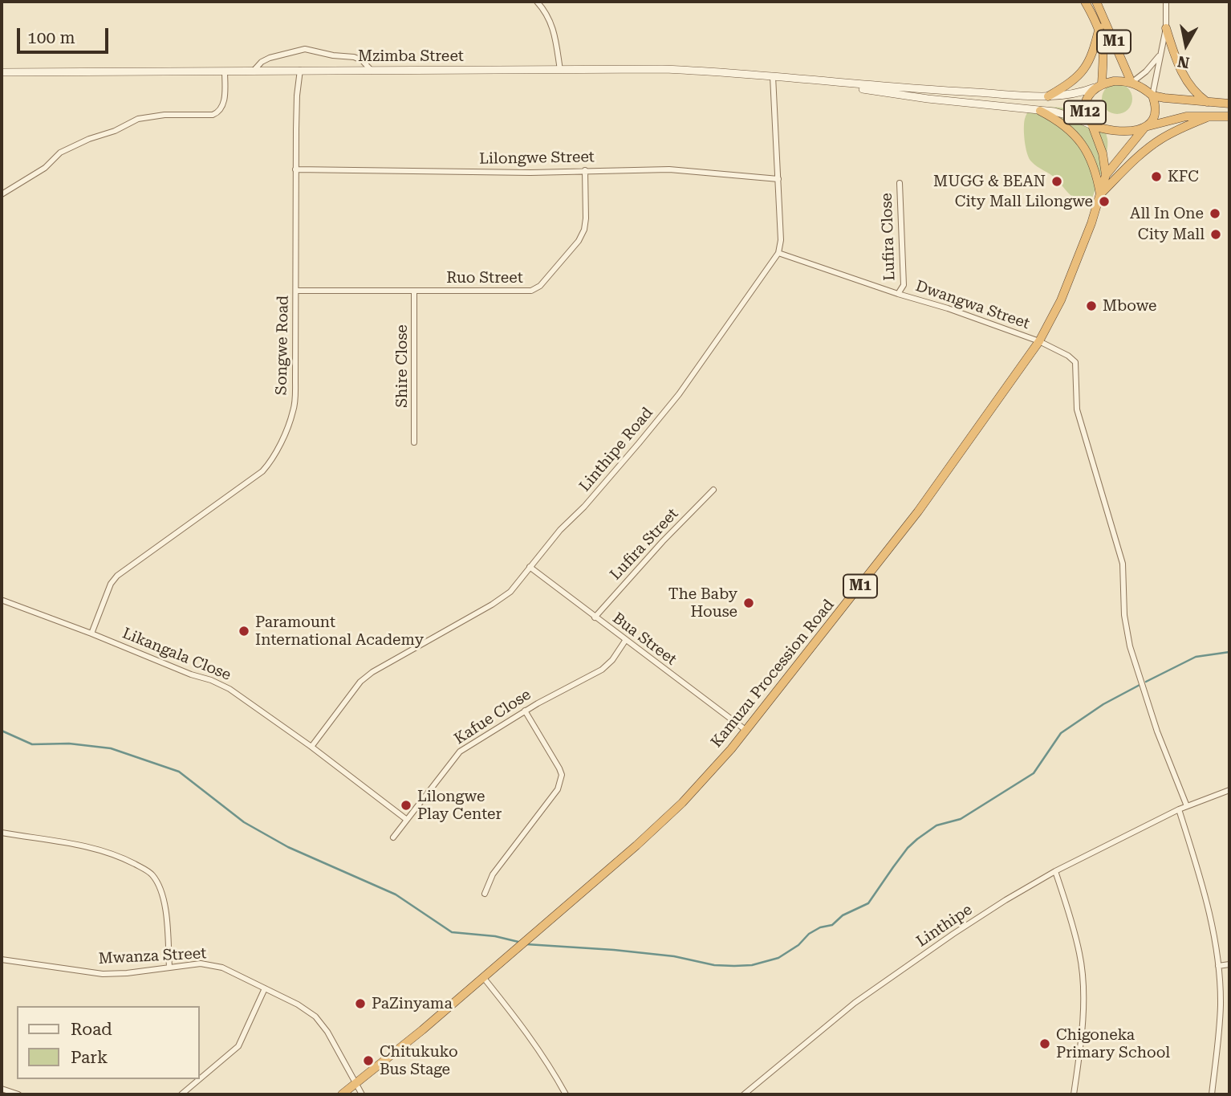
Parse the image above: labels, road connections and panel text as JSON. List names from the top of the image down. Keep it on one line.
{"streets":{"highway":["M1","M12","Kamuzu Procession Road"],"main road":["Mzimba Street"],"street":["Lilongwe Street","Lufira Close","Ruo Street","Dwangwa Street","Songwe Road","Shire Close","Linthipe Road","Lufira Street","Bua Street","Likangala Close","Kafue Close","Linthipe","Mwanza Street"]},"crossings":[["M1","M12"],["M1","Kamuzu Procession Road"],["Mzimba Street","Songwe Road"],["Lilongwe Street","Ruo Street"],["Lilongwe Street","Songwe Road"],["Lufira Close","Dwangwa Street"],["Ruo Street","Songwe Road"],["Ruo Street","Shire Close"],["Dwangwa Street","Linthipe Road"],["Dwangwa Street","Kamuzu Procession Road"],["Dwangwa Street","Linthipe"],["Songwe Road","Likangala Close"],["Linthipe Road","Bua Street"],["Linthipe Road","Likangala Close"],["Lufira Street","Bua Street"],["Bua Street","Kamuzu Procession Road"],["Bua Street","Kafue Close"],["Likangala Close","Kafue Close"],["Kamuzu Procession Road","Mwanza Street"]],"places":["KFC","MUGG & BEAN","City Mall Lilongwe","All In One","City Mall","Mbowe","The Baby House","Paramount International Academy","Lilongwe Play Center","PaZinyama","Chigoneka Primary School","Chitukuko Bus Stage"],"legend":["Road","Park"],"scale_bar":"100 m","north":"bottom"}
